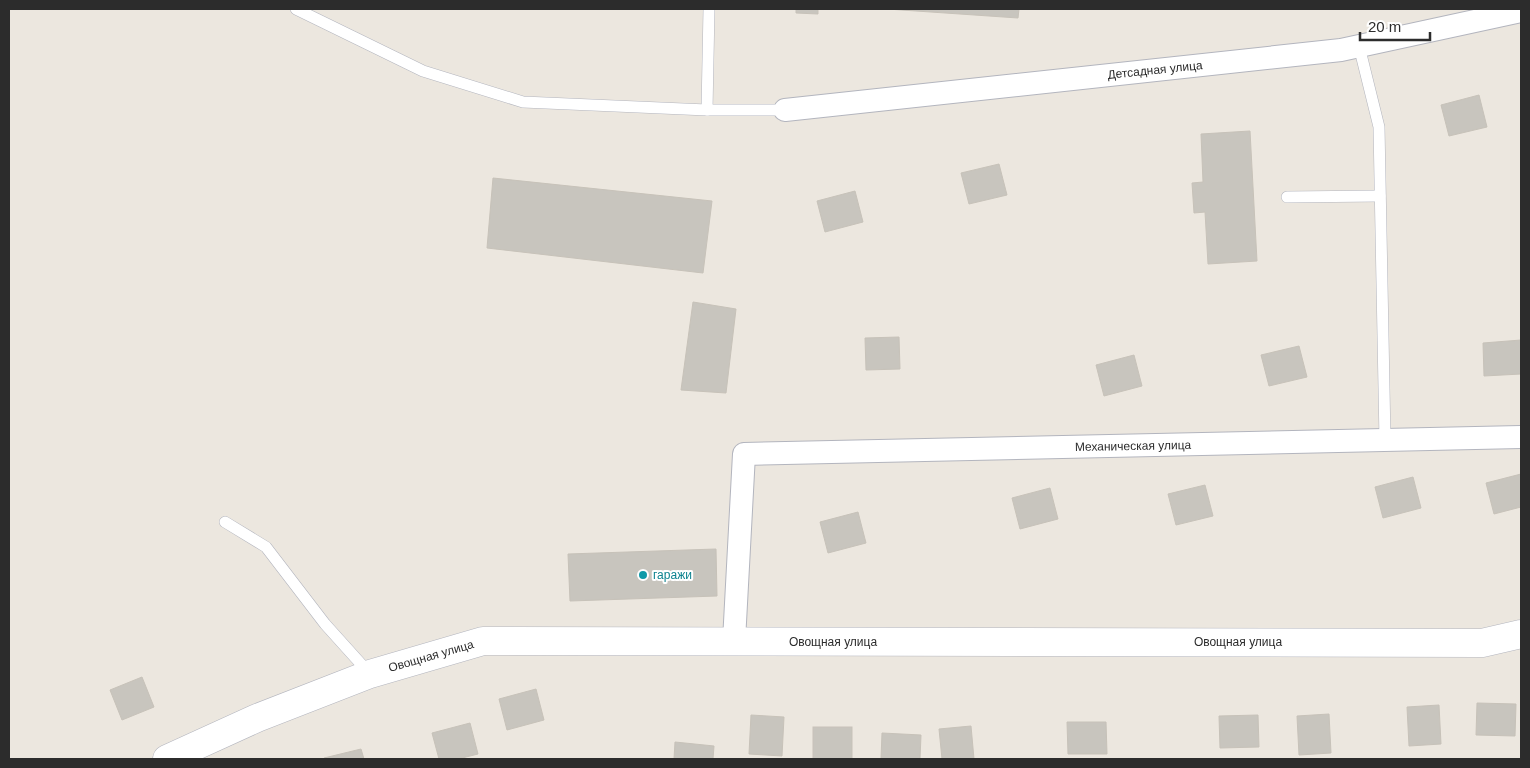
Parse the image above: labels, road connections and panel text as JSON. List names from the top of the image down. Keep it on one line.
{"streets":{"street":["Детсадная улица","Механическая улица","Овощная улица"]},"crossings":[["Механическая улица","Овощная улица"]],"places":["гаражи"],"scale_bar":"20 m"}
